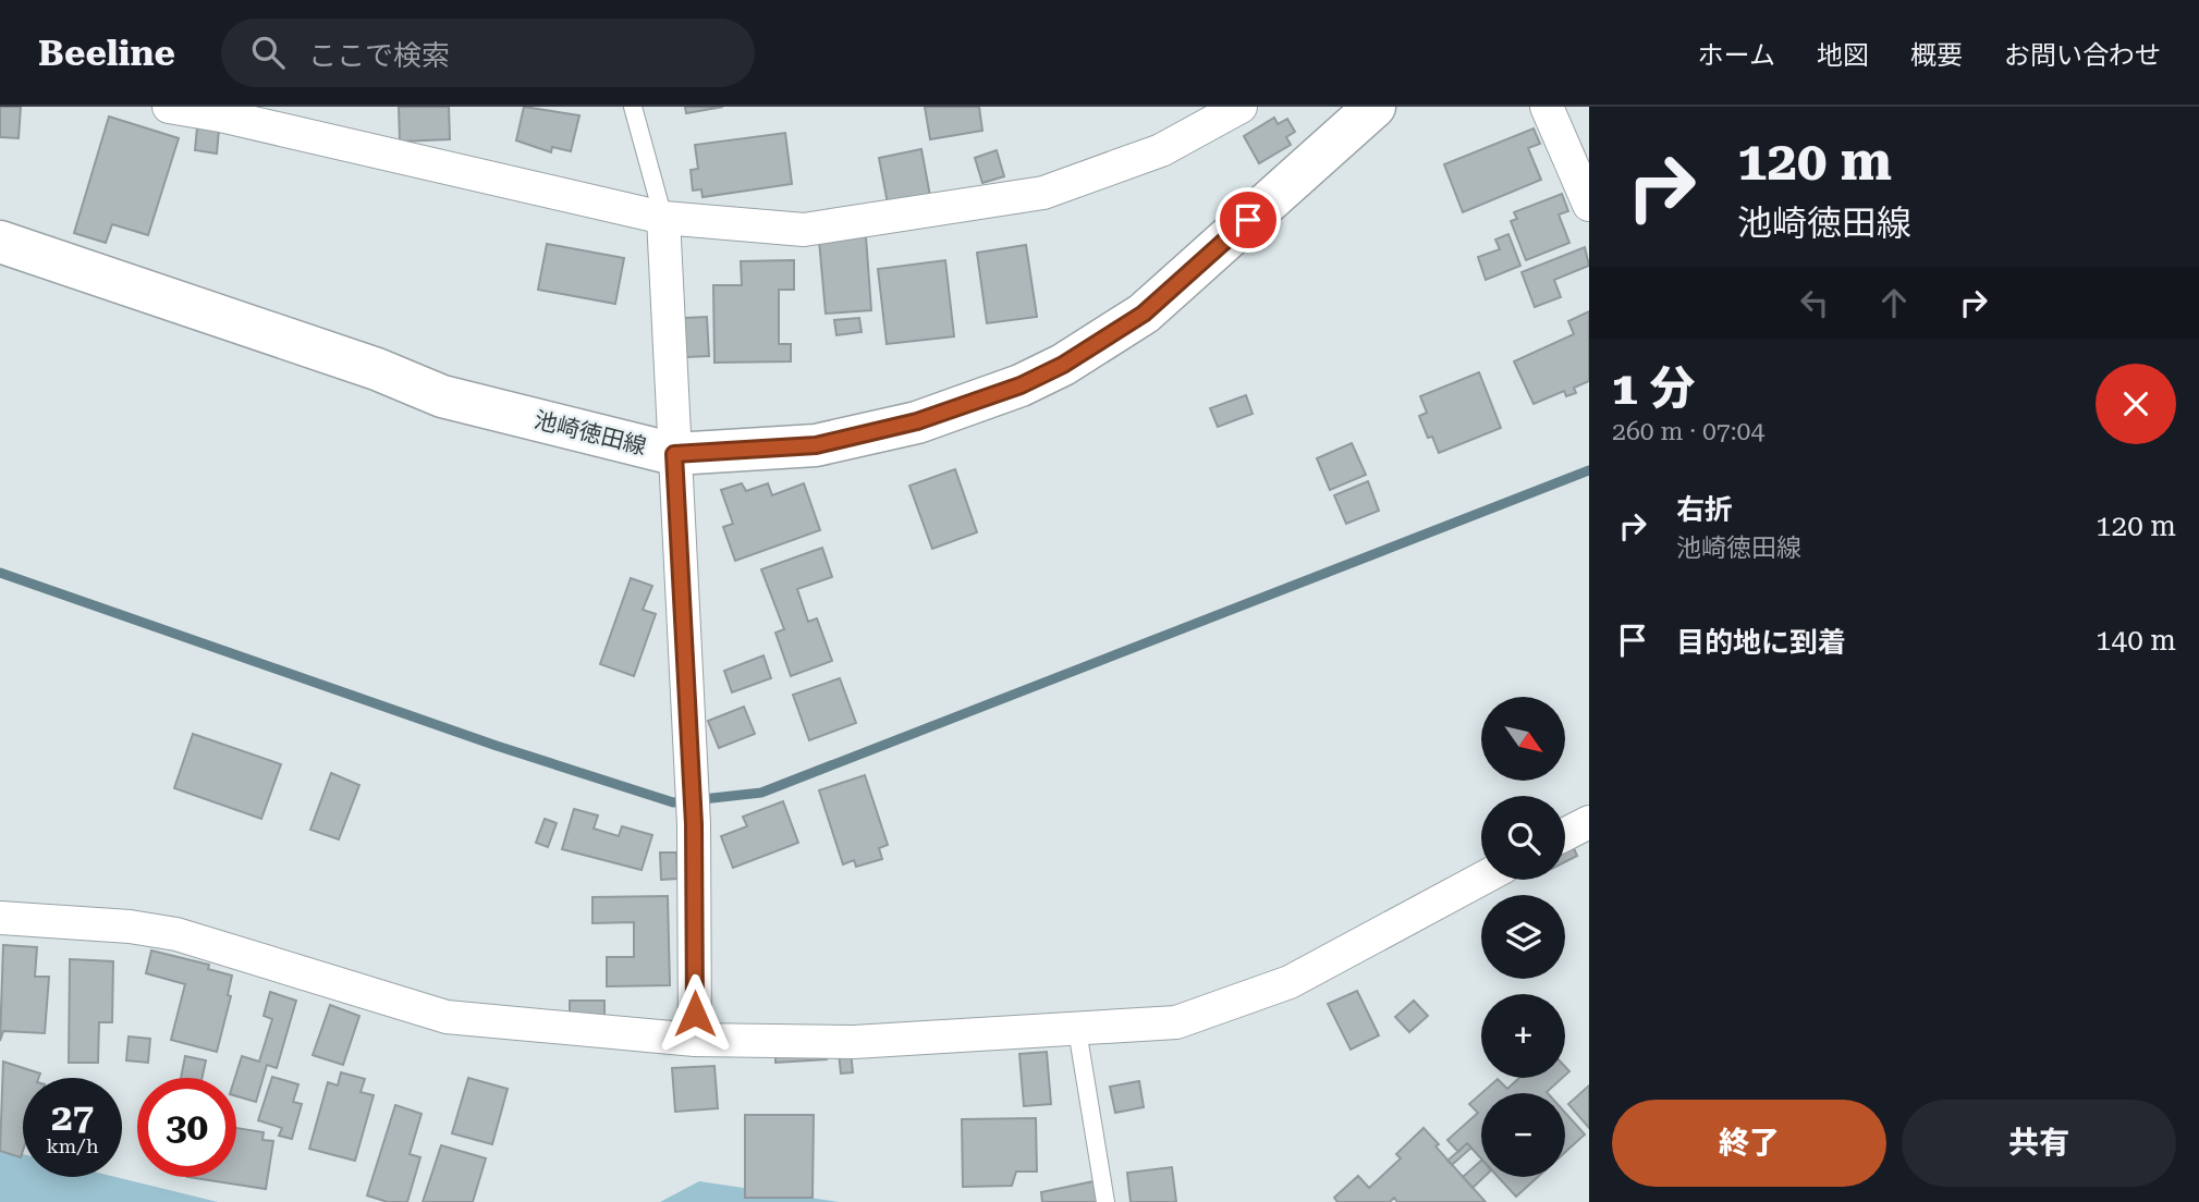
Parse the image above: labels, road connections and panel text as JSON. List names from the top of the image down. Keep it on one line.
{"streets":{"main road":["池崎徳田線"]},"north":"bottom right","page":{"header":"Beeline","search":"ここで検索","nav":["ホーム","地図","概要","お問い合わせ"],"turn":["120 m","池崎徳田線"],"heading":["1 分","260 m · 07:04"],"list":[{"name":"右折","note":"池崎徳田線","value":"120 m"},{"name":"目的地に到着","value":"140 m"}],"map_buttons":["+","−"],"speed":"27 km/h","limit":"30","buttons":["終了","共有"]}}
